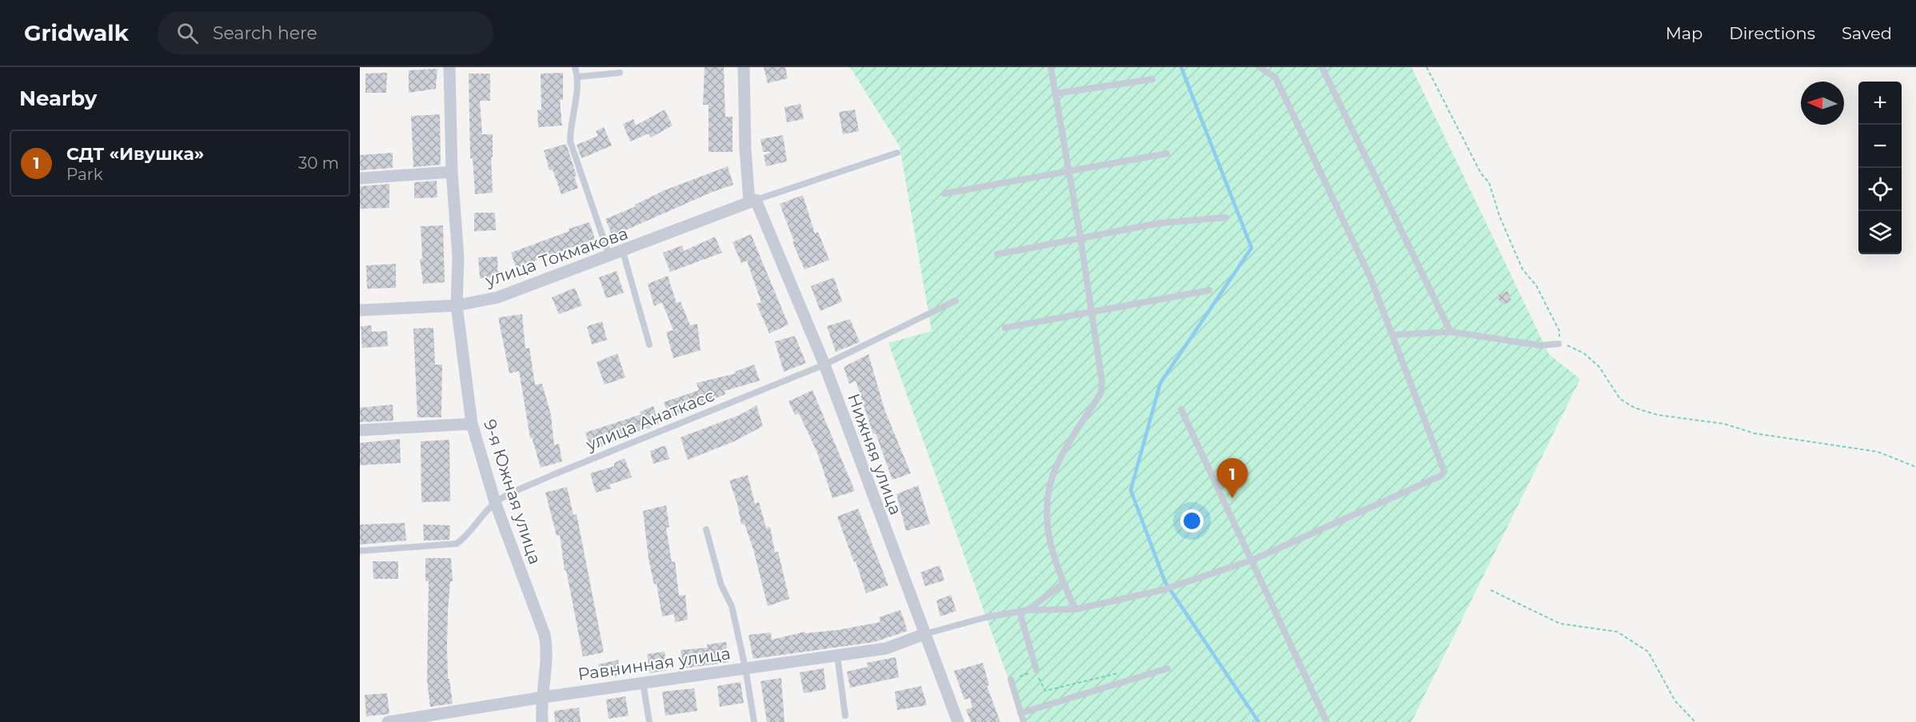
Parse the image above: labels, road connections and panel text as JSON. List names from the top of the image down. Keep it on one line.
{"streets":{"street":["улица Токмакова","Нижняя улица","9-я Южная улица","Равнинная улица"],"lane":["улица Анаткасс"]},"crossings":[["улица Токмакова","Нижняя улица"],["улица Токмакова","9-я Южная улица"],["улица Анаткасс","Нижняя улица"],["улица Анаткасс","9-я Южная улица"],["Нижняя улица","Равнинная улица"],["9-я Южная улица","Равнинная улица"]],"north":"left","page":{"header":"Gridwalk","search":"Search here","nav":["Map","Directions","Saved"],"heading":"Nearby","map_buttons":["+","−"],"list":[{"mark":"1","name":"СДТ «Ивушка»","note":"Park","value":"30 m"}],"pins":"1"}}
